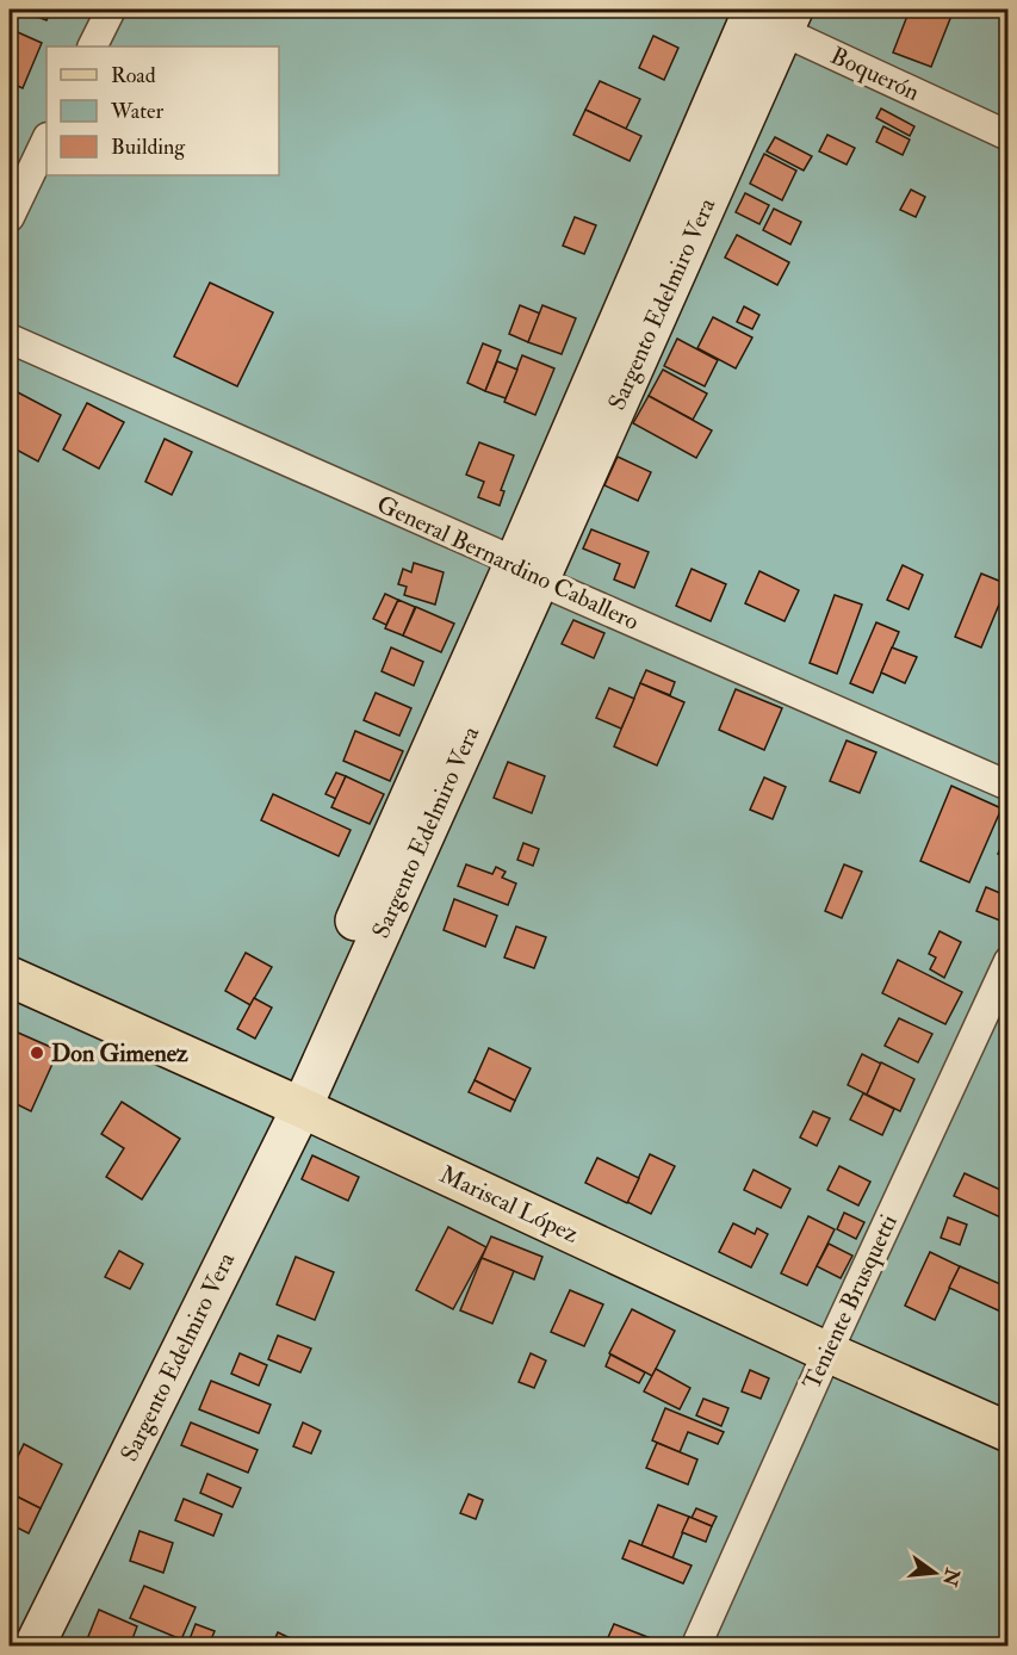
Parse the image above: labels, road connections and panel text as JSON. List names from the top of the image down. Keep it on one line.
{"streets":{"main road":["Mariscal López"],"street":["Boquerón","Sargento Edelmiro Vera","General Bernardino Caballero","Teniente Brusquetti"]},"crossings":[["Boquerón","Sargento Edelmiro Vera"],["Sargento Edelmiro Vera","General Bernardino Caballero"],["Sargento Edelmiro Vera","Mariscal López"],["Mariscal López","Teniente Brusquetti"]],"places":["Don Gimenez"],"legend":["Road","Water","Building"],"north":"right"}
